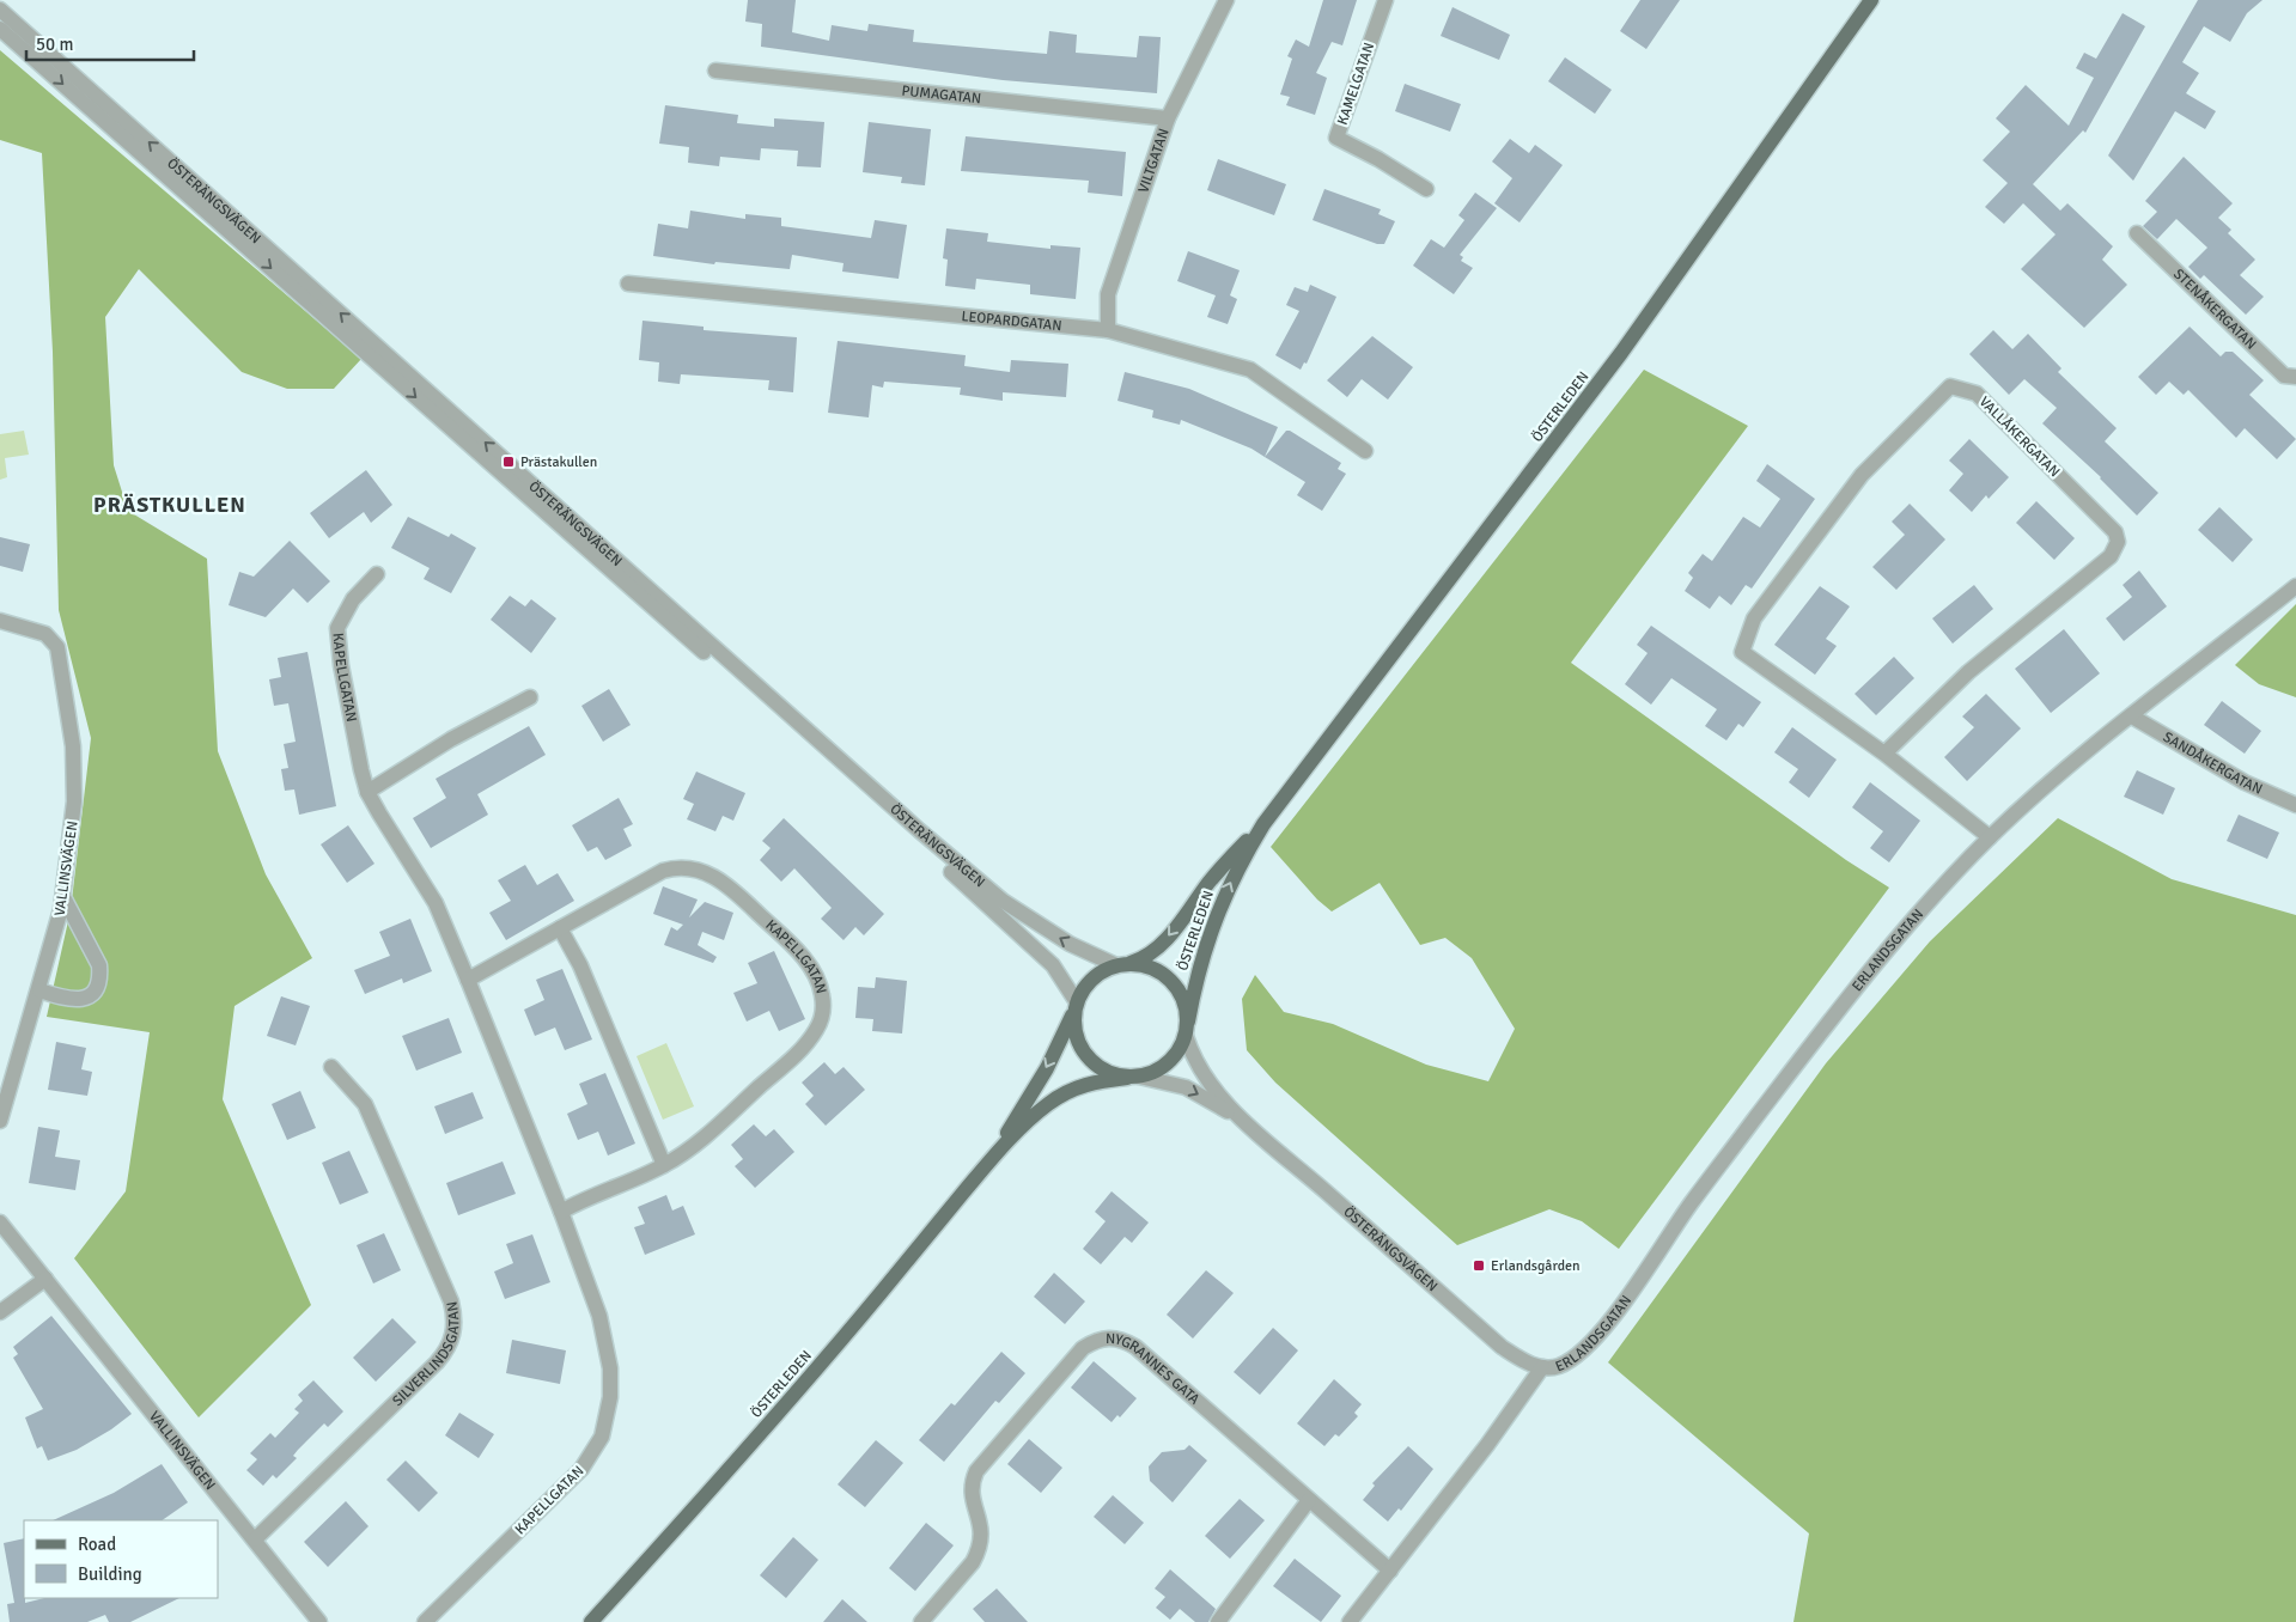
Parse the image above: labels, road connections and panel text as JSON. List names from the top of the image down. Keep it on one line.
{"streets":{"main road":["ÖSTERLEDEN"],"street":["KAMELGATAN","PUMAGATAN","VILTGATAN","ÖSTERÄNGSVÄGEN","STENÅKERGATAN","LEOPARDGATAN","VALLÅKERGATAN","KAPELLGATAN","SANDÅKERGATAN","VALLINSVÄGEN","ERLANDSGATAN","SILVERLINDSGATAN","NYGRANNES GATA"]},"crossings":[["PUMAGATAN","VILTGATAN"],["VILTGATAN","LEOPARDGATAN"],["ÖSTERÄNGSVÄGEN","ÖSTERLEDEN"],["ÖSTERÄNGSVÄGEN","ERLANDSGATAN"],["VALLÅKERGATAN","ERLANDSGATAN"],["SANDÅKERGATAN","ERLANDSGATAN"],["VALLINSVÄGEN","SILVERLINDSGATAN"]],"districts":["PRÄSTKULLEN"],"places":{"transit":["Prästakullen","Erlandsgården"]},"legend":["Road","Building"],"scale_bar":"50 m"}
